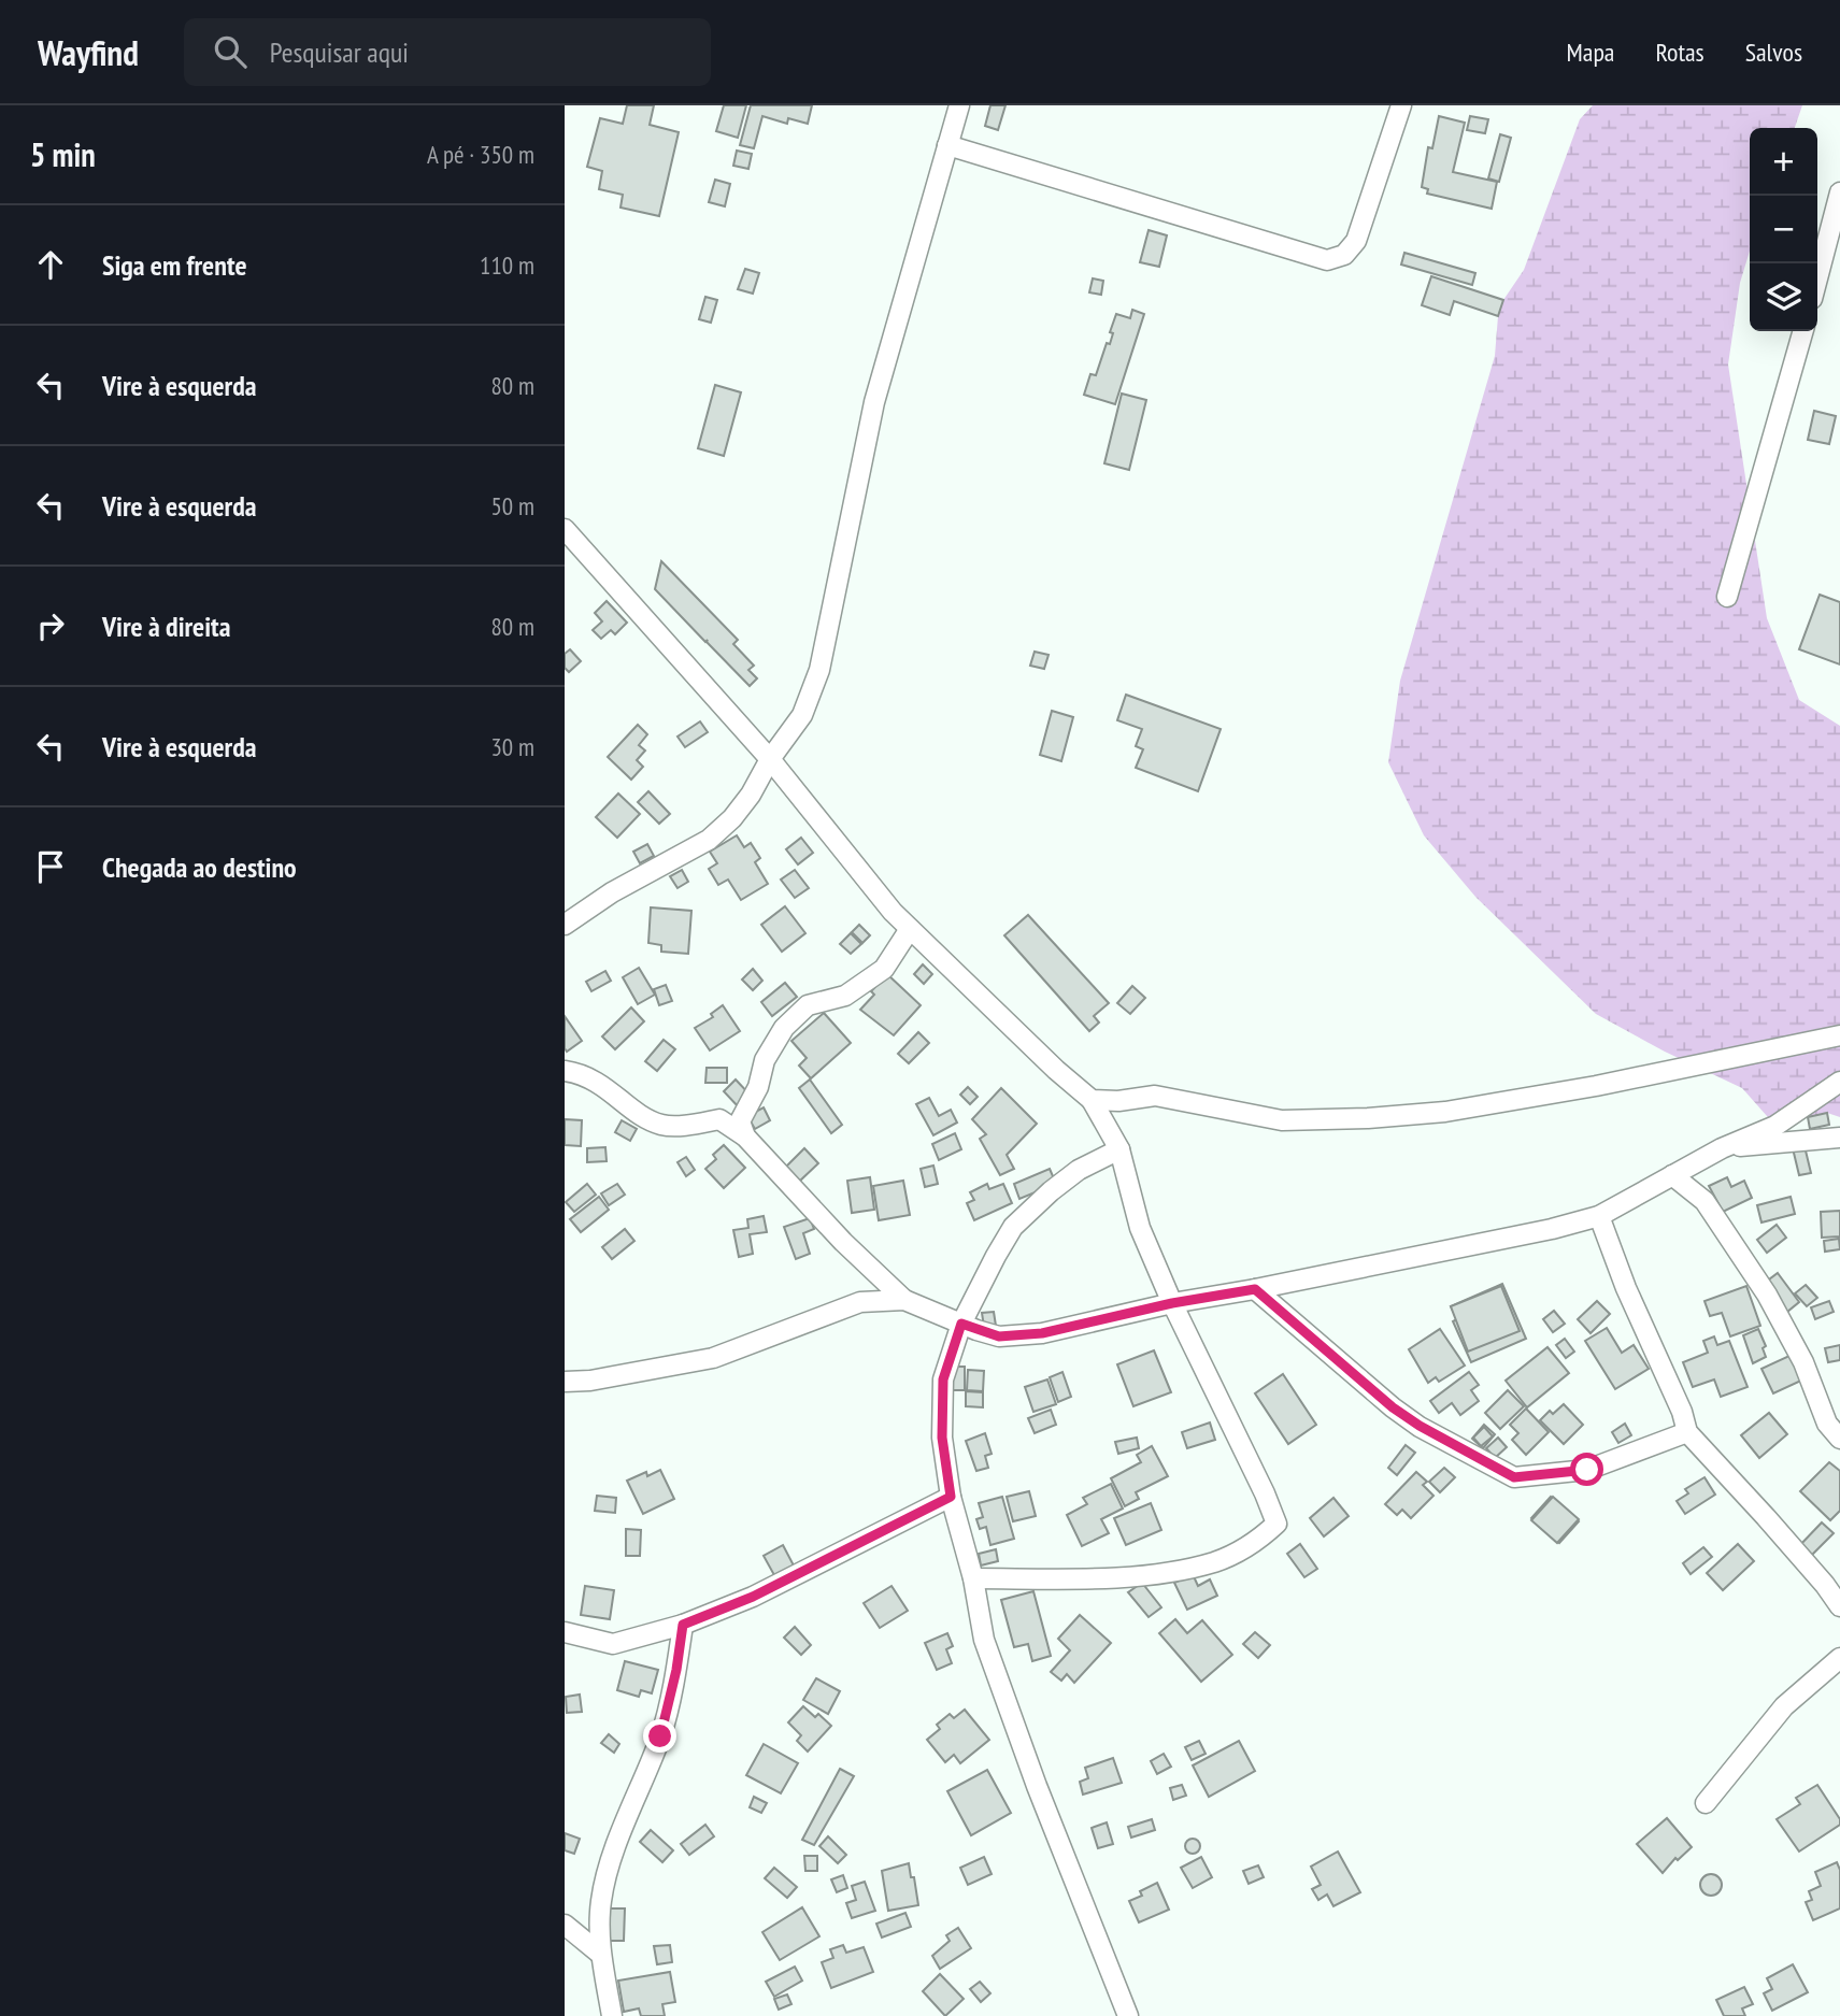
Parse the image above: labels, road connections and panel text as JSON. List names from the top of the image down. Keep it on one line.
{"page":{"header":"Wayfind","search":"Pesquisar aqui","nav":["Mapa","Rotas","Salvos"],"heading":["5 min","A pé · 350 m"],"map_buttons":["+","−"],"list":[["Siga em frente","110 m"],["Vire à esquerda","80 m"],["Vire à esquerda","50 m"],["Vire à direita","80 m"],["Vire à esquerda","30 m"],"Chegada ao destino"]}}
